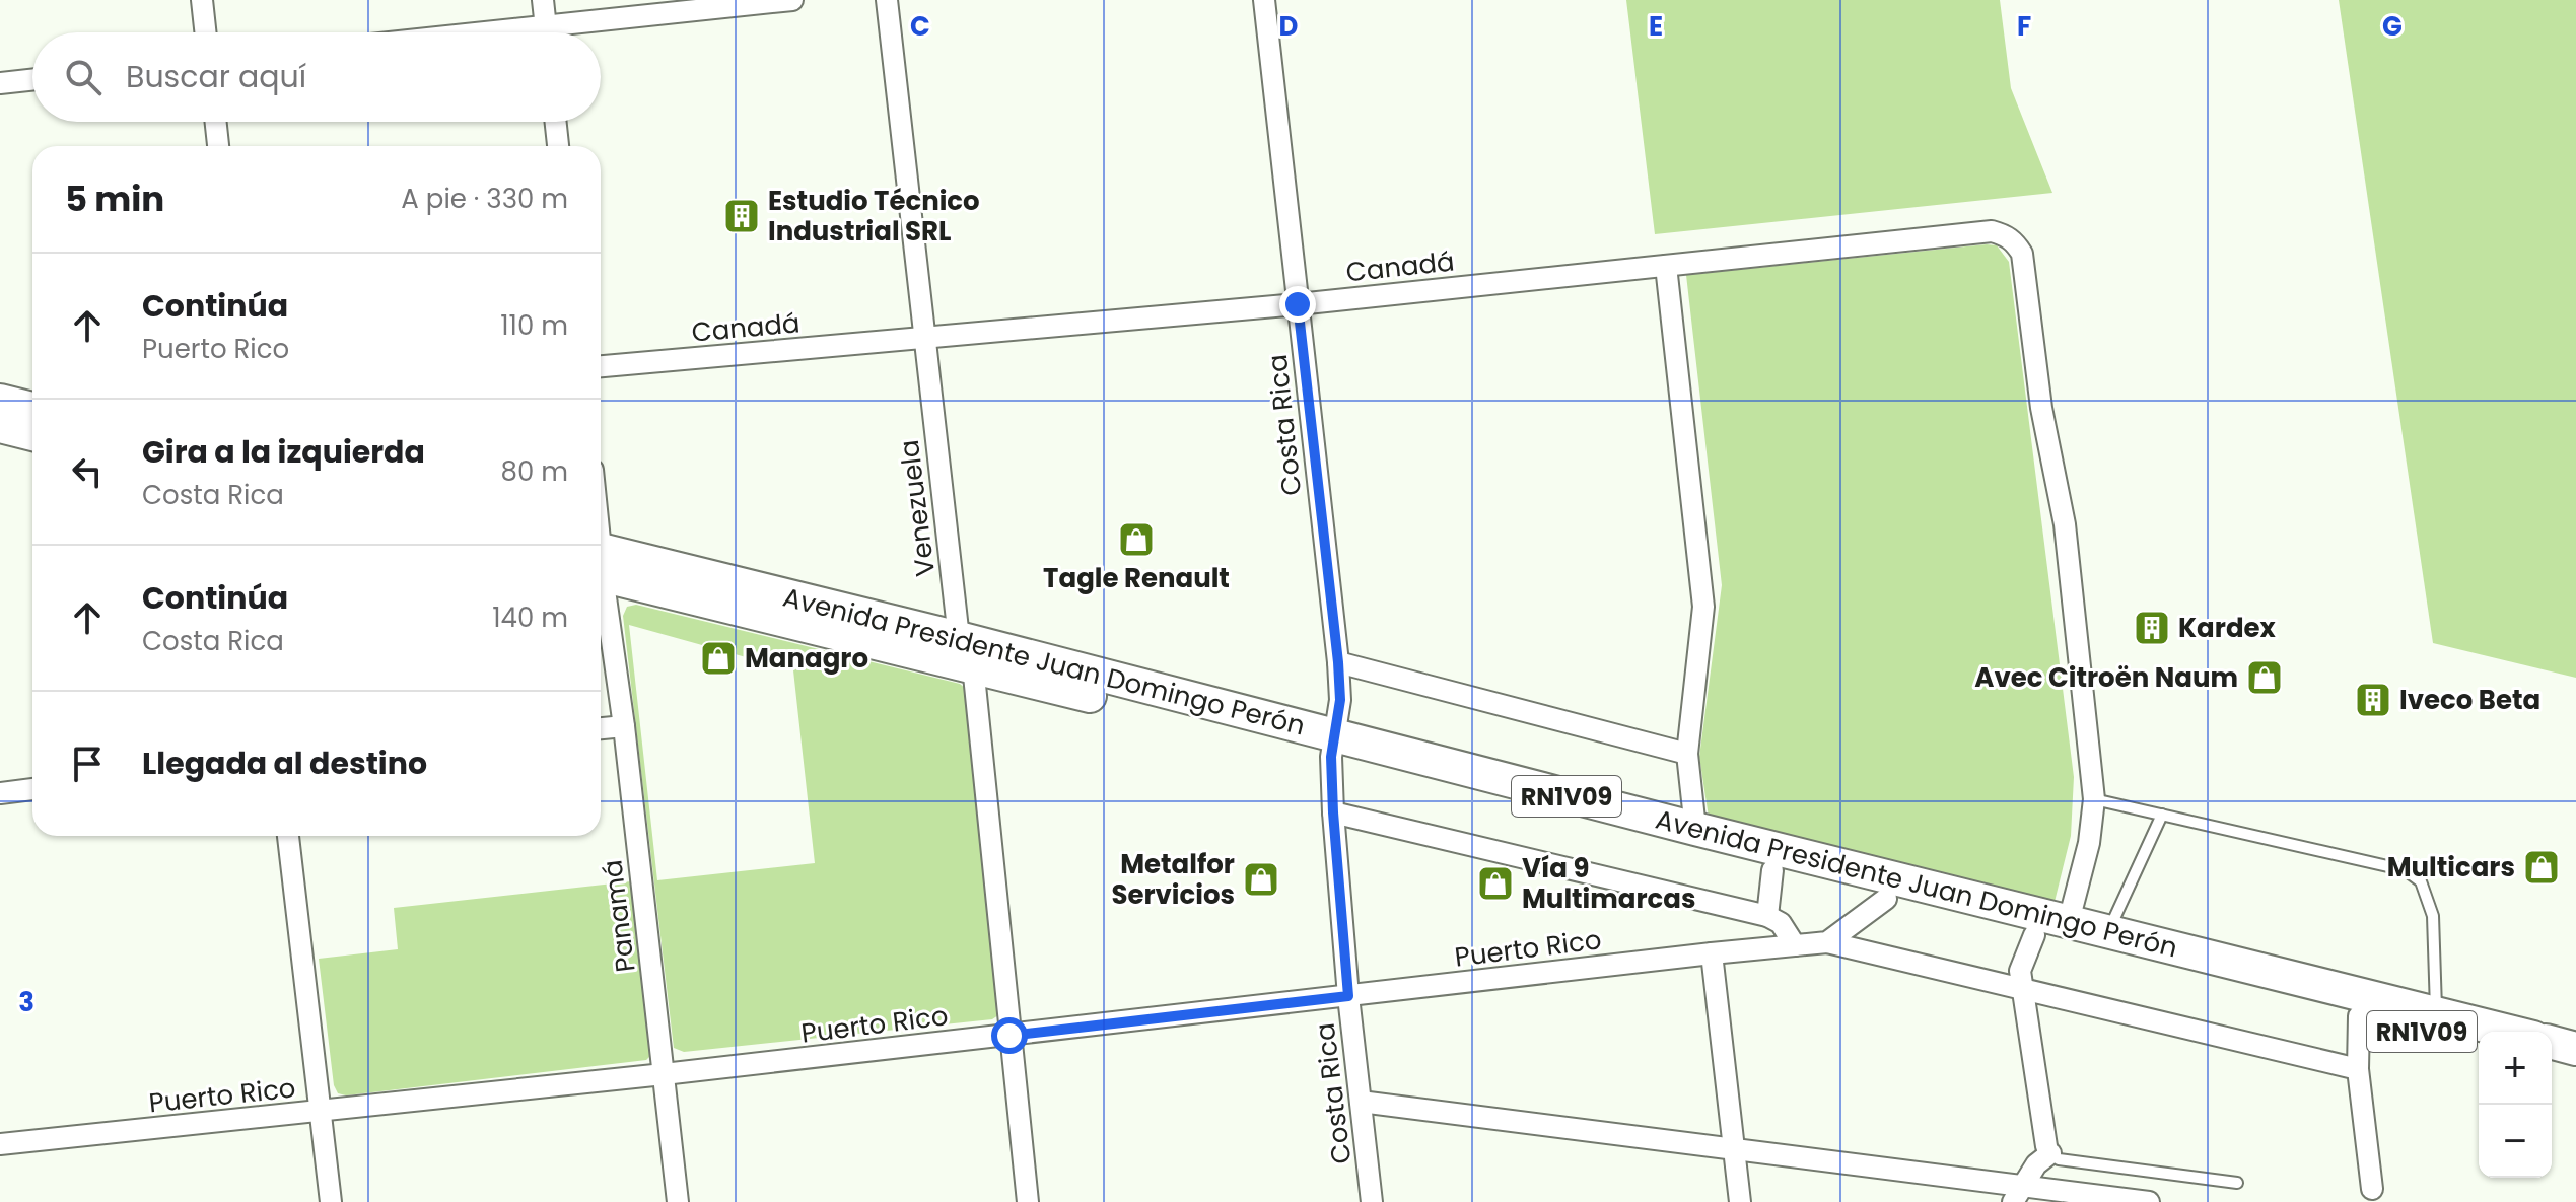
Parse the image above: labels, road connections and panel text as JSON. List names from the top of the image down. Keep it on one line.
{"streets":{"main road":["Avenida Presidente Juan Domingo Perón","RN1V09"],"street":["Canadá","Costa Rica","Venezuela","Panamá","Puerto Rico"]},"crossings":[["Canadá","Costa Rica"],["Canadá","Venezuela"],["Costa Rica","Avenida Presidente Juan Domingo Perón"],["Costa Rica","Puerto Rico"],["Venezuela","Avenida Presidente Juan Domingo Perón"],["Venezuela","Puerto Rico"],["Panamá","Puerto Rico"]],"places":{"building":["Estudio Técnico Industrial SRL","Kardex","Iveco Beta"],"shop":["Tagle Renault","Managro","Avec Citroën Naum","Multicars","Metalfor Servicios","Vía 9 Multimarcas"]},"page":{"search":"Buscar aquí","heading":["5 min","A pie · 330 m"],"list":[["Continúa","Puerto Rico","110 m"],["Gira a la izquierda","Costa Rica","80 m"],["Continúa","Costa Rica","140 m"],"Llegada al destino"],"map_buttons":["+","−"]},"grid":{"columns":["C","D","E","F","G"],"rows":["3"]}}
